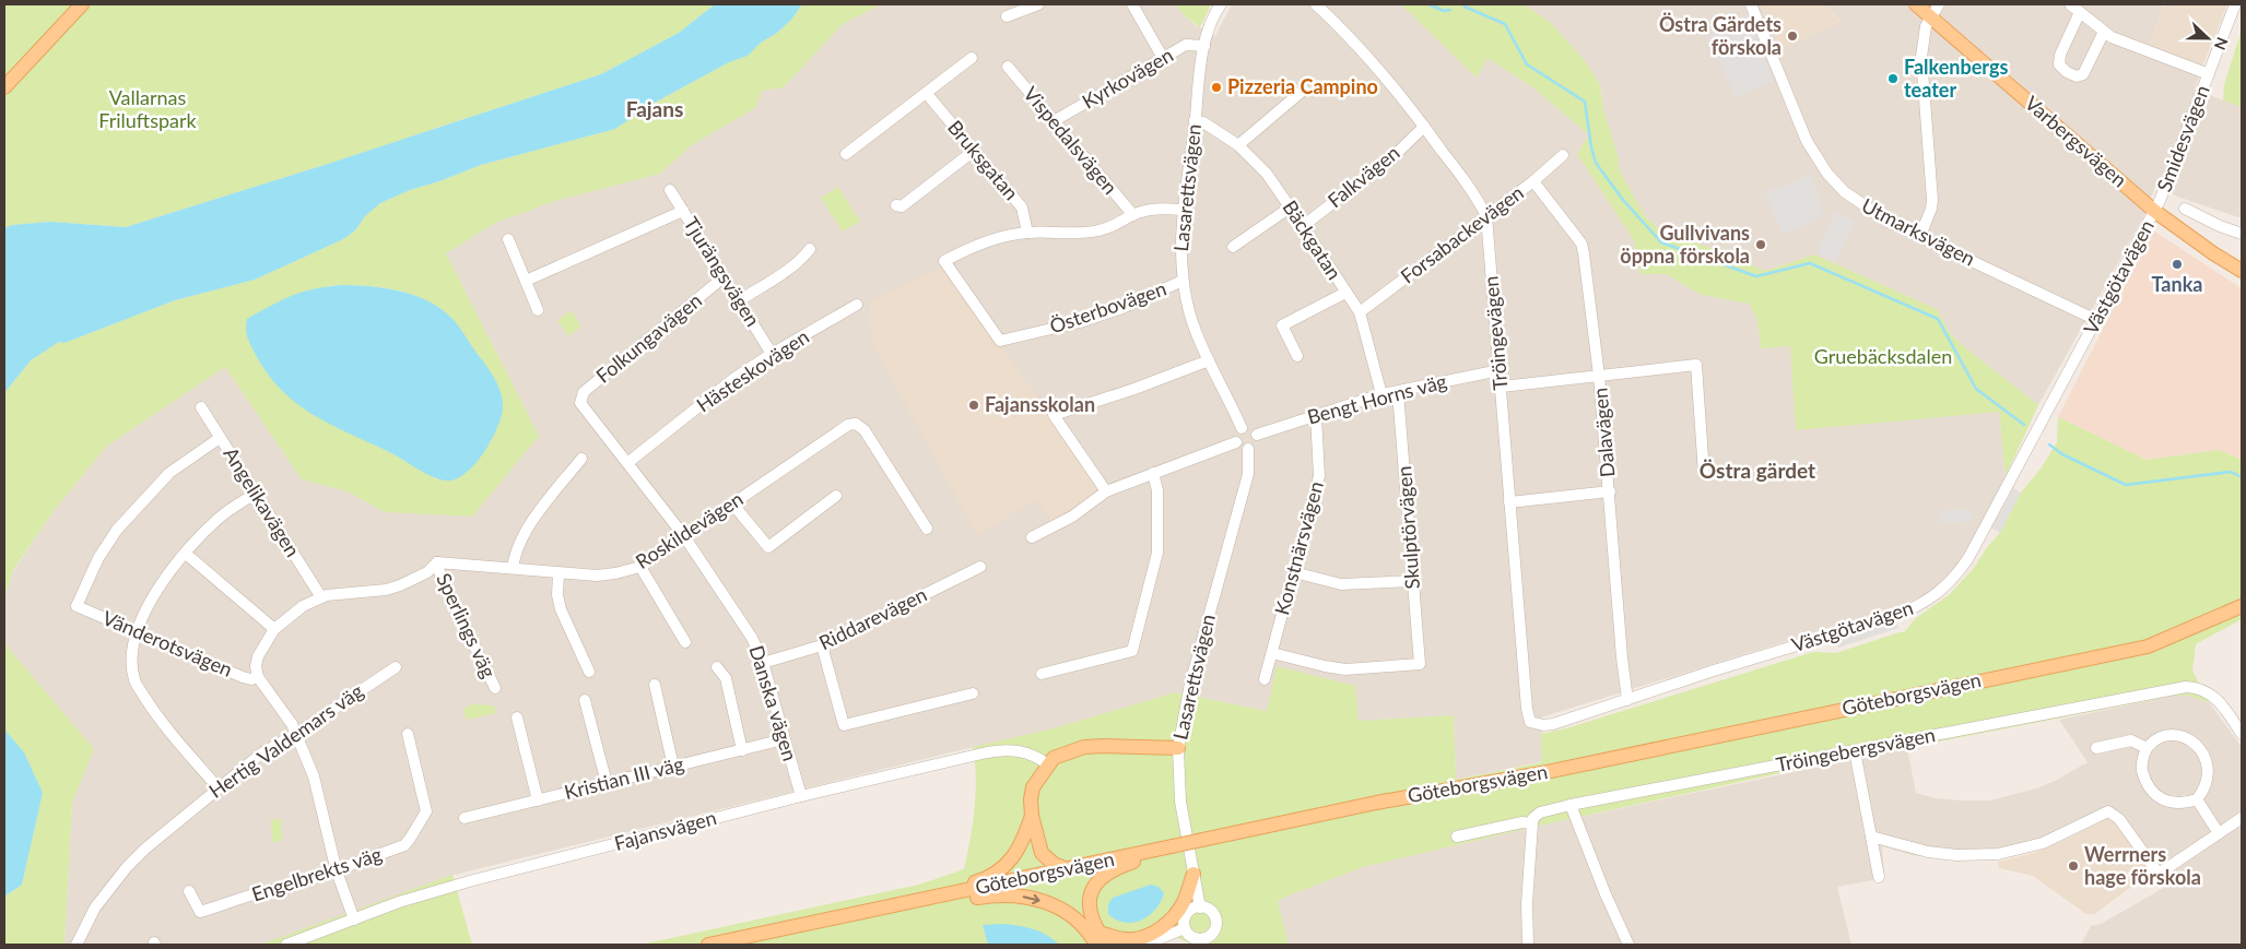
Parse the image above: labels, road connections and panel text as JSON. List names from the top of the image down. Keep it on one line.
{"streets":{"main road":["Varbergsvägen","Göteborgsvägen"],"street":["Kyrkovägen","Smidesvägen","Vispedalsvägen","Bruksgatan","Falkvägen","Lasarettsvägen","Utmarksvägen","Forsabackevägen","Bäckgatan","Tjurängsvägen","Västgötavägen","Österbovägen","Tröingevägen","Folkungavägen","Hästeskovägen","Bengt Horns väg","Dalavägen","Angelikavägen","Skulptörvägen","Roskildevägen","Konstnärsvägen","Riddarevägen","Sperlings väg","Vänderotsvägen","Danska vägen","Hertig Valdemars väg","Tröingebergsvägen","Kristian III väg","Fajansvägen","Engelbrekts väg"]},"crossings":[["Kyrkovägen","Vispedalsvägen"],["Kyrkovägen","Lasarettsvägen"],["Smidesvägen","Varbergsvägen"],["Smidesvägen","Västgötavägen"],["Varbergsvägen","Västgötavägen"],["Bruksgatan","Österbovägen"],["Falkvägen","Bäckgatan"],["Falkvägen","Tröingevägen"],["Lasarettsvägen","Bäckgatan"],["Lasarettsvägen","Österbovägen"],["Lasarettsvägen","Bengt Horns väg"],["Utmarksvägen","Västgötavägen"],["Forsabackevägen","Bäckgatan"],["Forsabackevägen","Tröingevägen"],["Forsabackevägen","Dalavägen"],["Bäckgatan","Bengt Horns väg"],["Tjurängsvägen","Folkungavägen"],["Tjurängsvägen","Hästeskovägen"],["Västgötavägen","Tröingevägen"],["Västgötavägen","Dalavägen"],["Tröingevägen","Bengt Horns väg"],["Folkungavägen","Danska vägen"],["Hästeskovägen","Danska vägen"],["Bengt Horns väg","Skulptörvägen"],["Bengt Horns väg","Konstnärsvägen"],["Angelikavägen","Vänderotsvägen"],["Skulptörvägen","Konstnärsvägen"],["Roskildevägen","Sperlings väg"],["Roskildevägen","Danska vägen"],["Riddarevägen","Danska vägen"],["Danska vägen","Kristian III väg"],["Danska vägen","Fajansvägen"]],"districts":["Fajans","Östra gärdet"],"parks":["Vallarnas Friluftspark","Gruebäcksdalen"],"places":["Östra Gärdets förskola","Falkenbergs teater","Pizzeria Campino","Gullvivans öppna förskola","Tanka","Fajansskolan","Werrners hage förskola"],"north":"right"}
